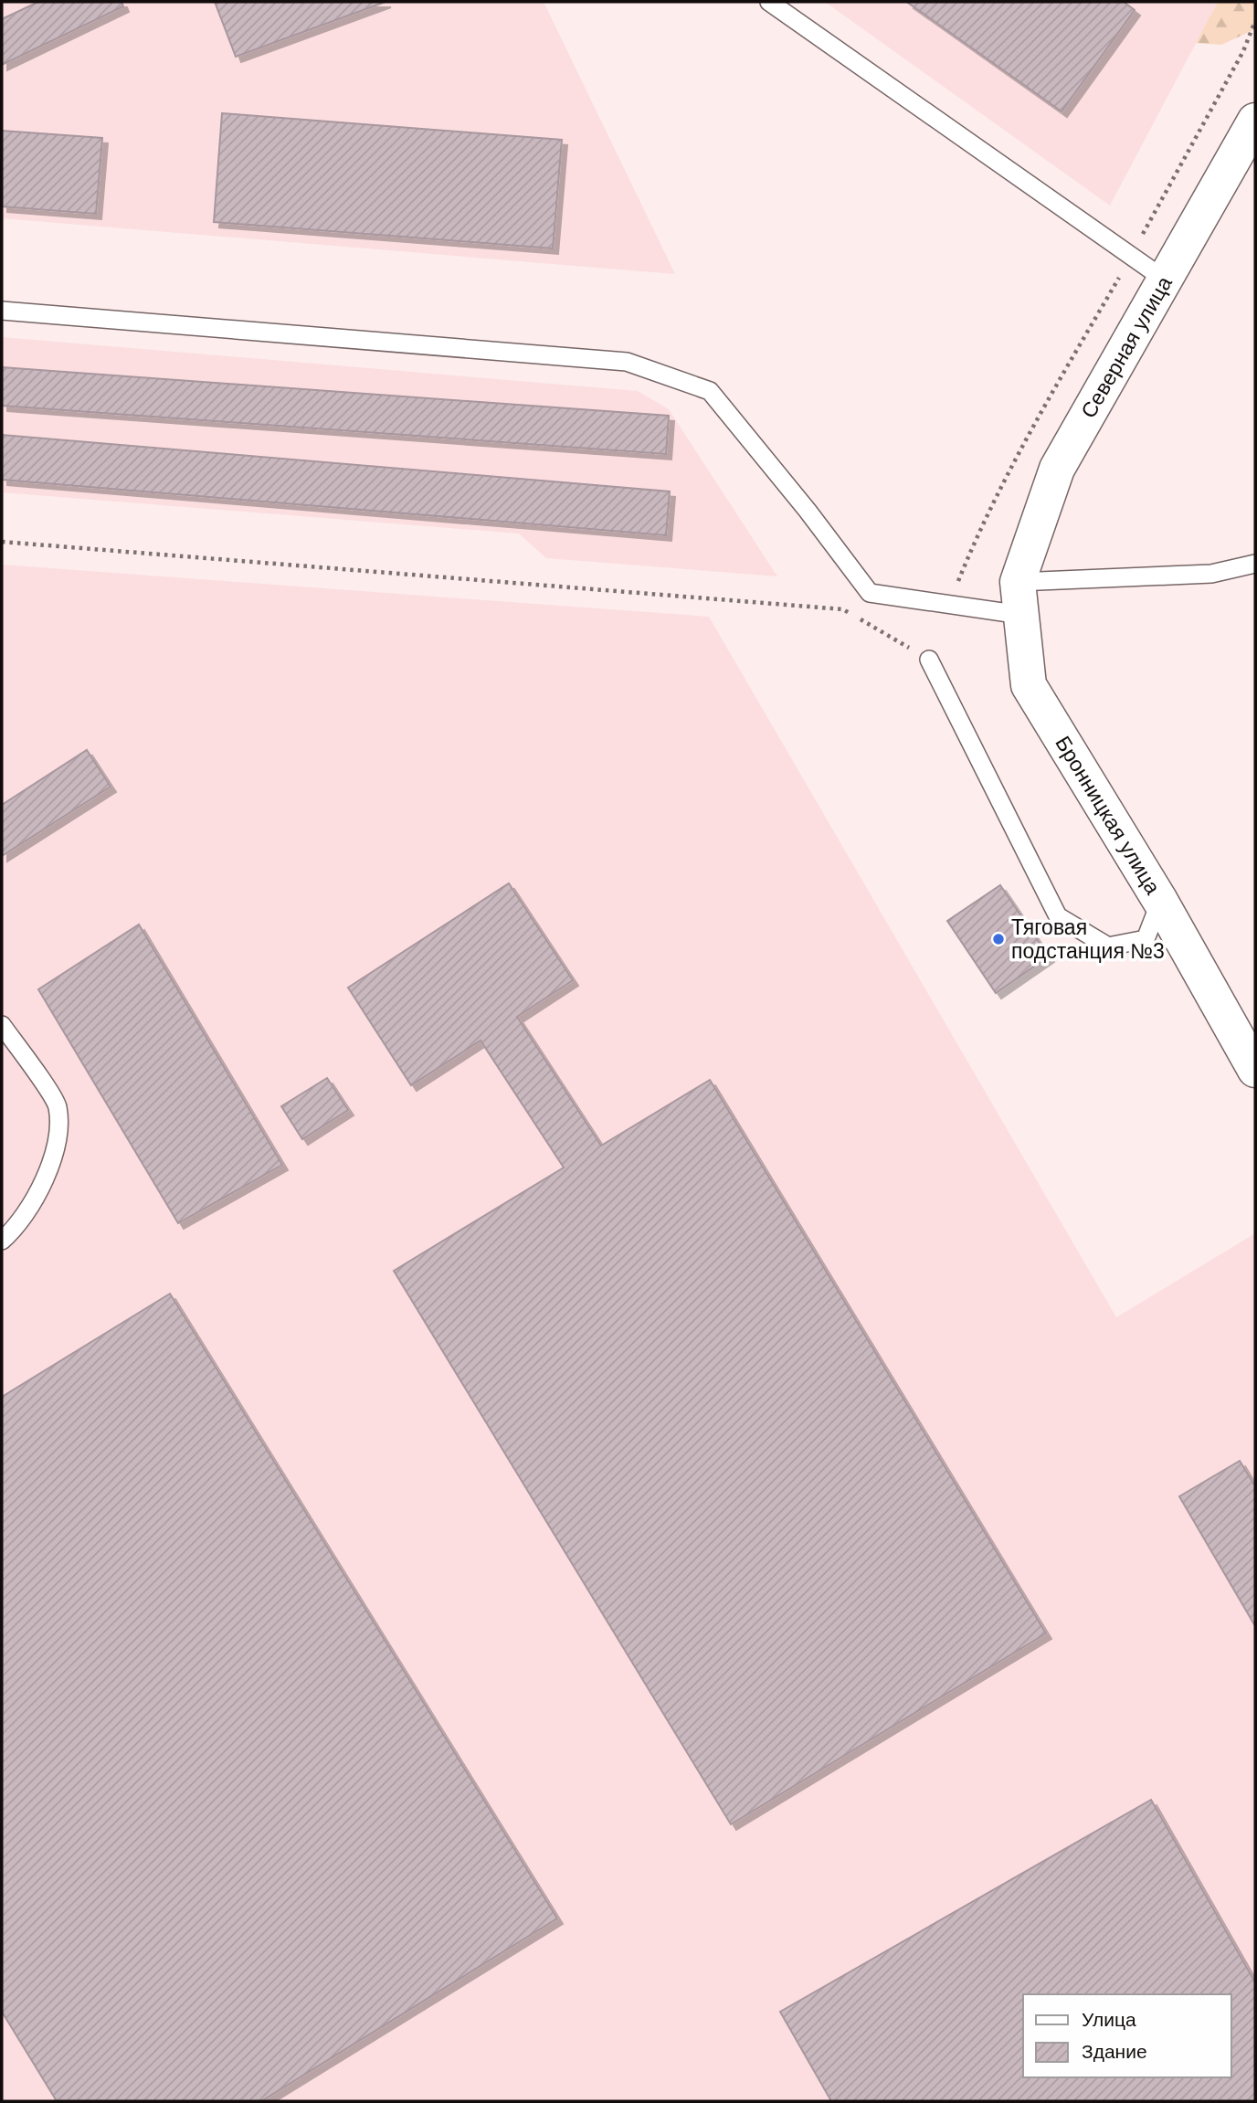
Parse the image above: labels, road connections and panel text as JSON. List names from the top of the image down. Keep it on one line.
{"streets":{"street":["Северная улица","Бронницкая улица"]},"crossings":[["Северная улица","Бронницкая улица"]],"places":["Тяговая подстанция №3"],"legend":["Улица","Здание"]}
